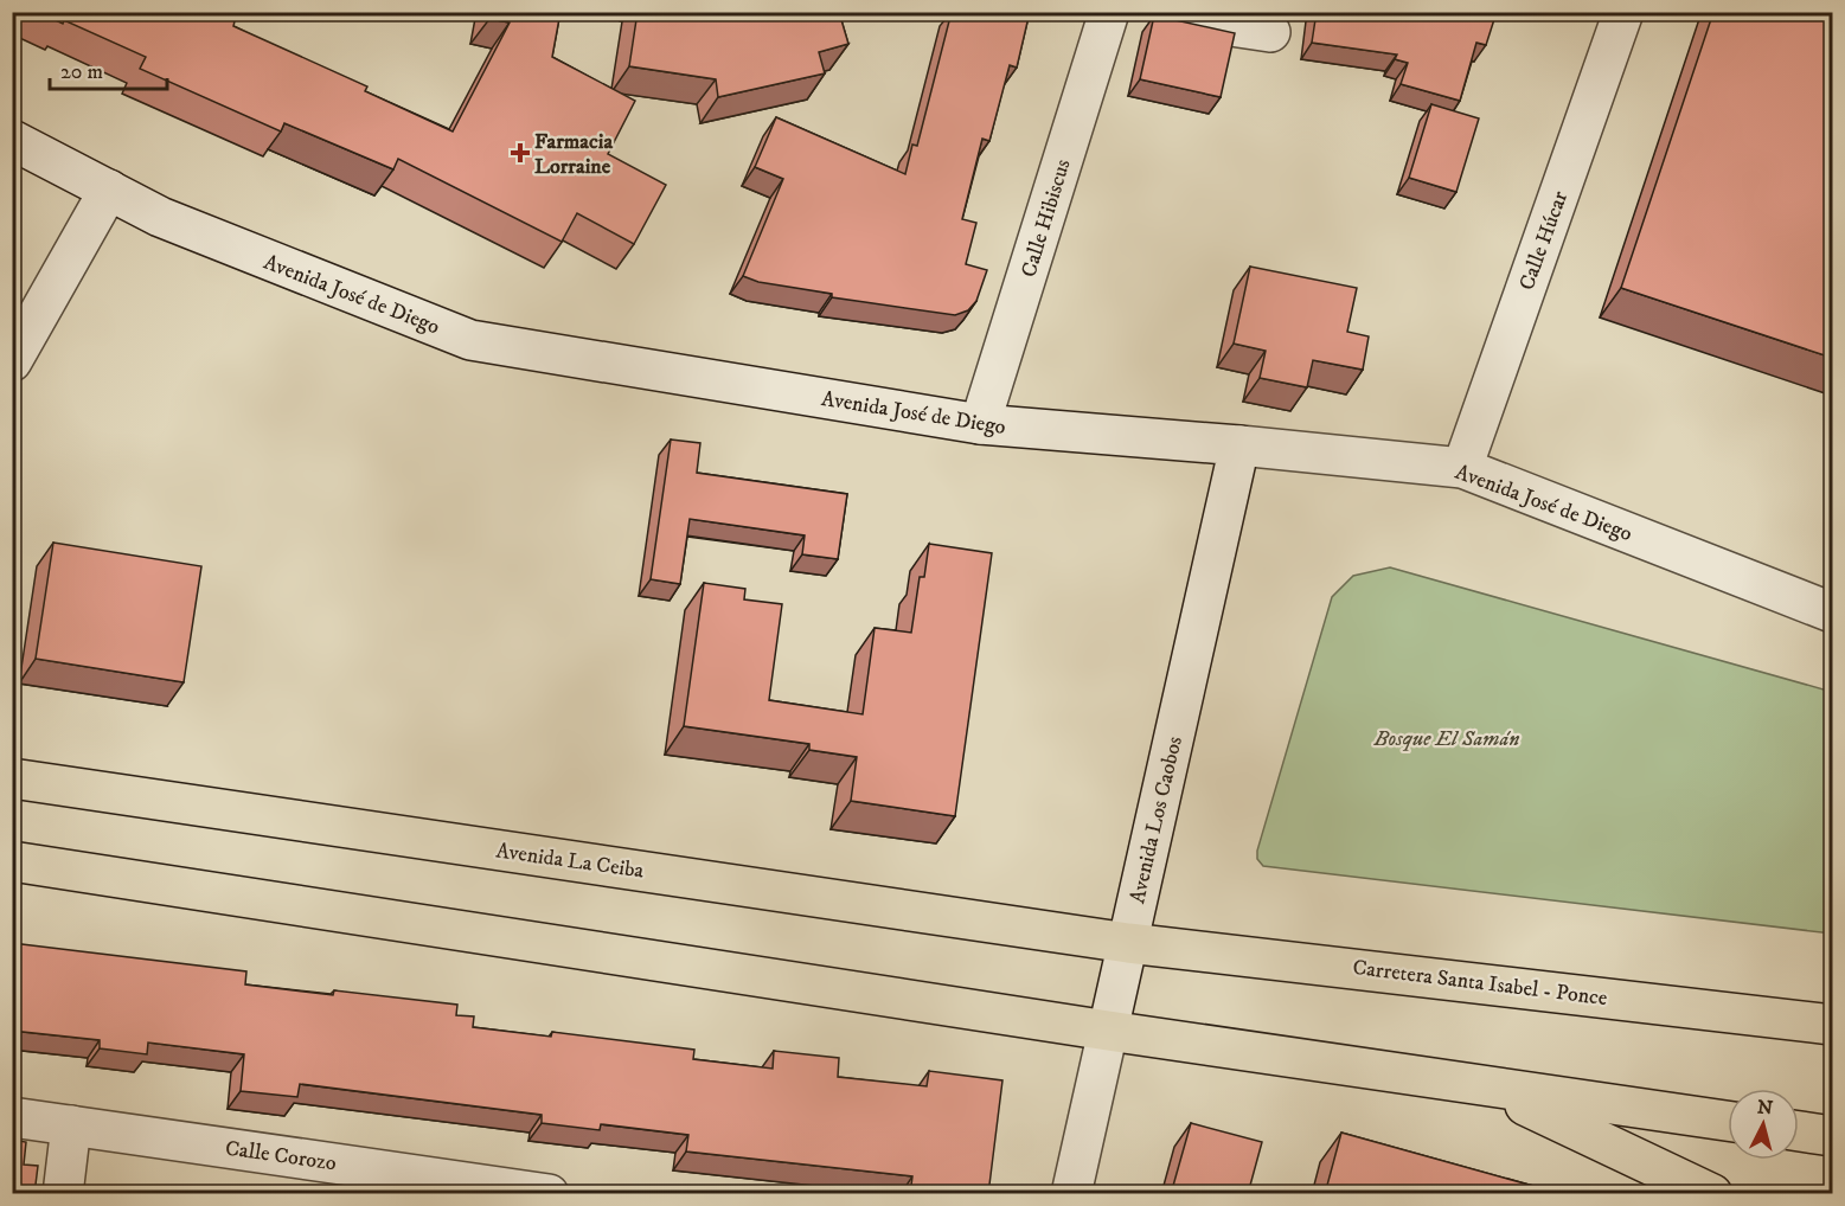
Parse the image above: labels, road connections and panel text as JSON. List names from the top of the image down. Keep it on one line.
{"streets":{"highway":["Avenida La Ceiba","Carretera Santa Isabel - Ponce"],"street":["Calle Hibiscus","Calle Húcar","Avenida José de Diego","Avenida Los Caobos","Calle Corozo"]},"crossings":[["Calle Hibiscus","Avenida José de Diego"],["Calle Húcar","Avenida José de Diego"],["Avenida José de Diego","Avenida Los Caobos"],["Avenida Los Caobos","Avenida La Ceiba"],["Avenida Los Caobos","Carretera Santa Isabel - Ponce"],["Avenida La Ceiba","Carretera Santa Isabel - Ponce"]],"parks":["Bosque El Samán"],"places":{"health":["Farmacia Lorraine"]},"scale_bar":"20 m","north":"top"}
